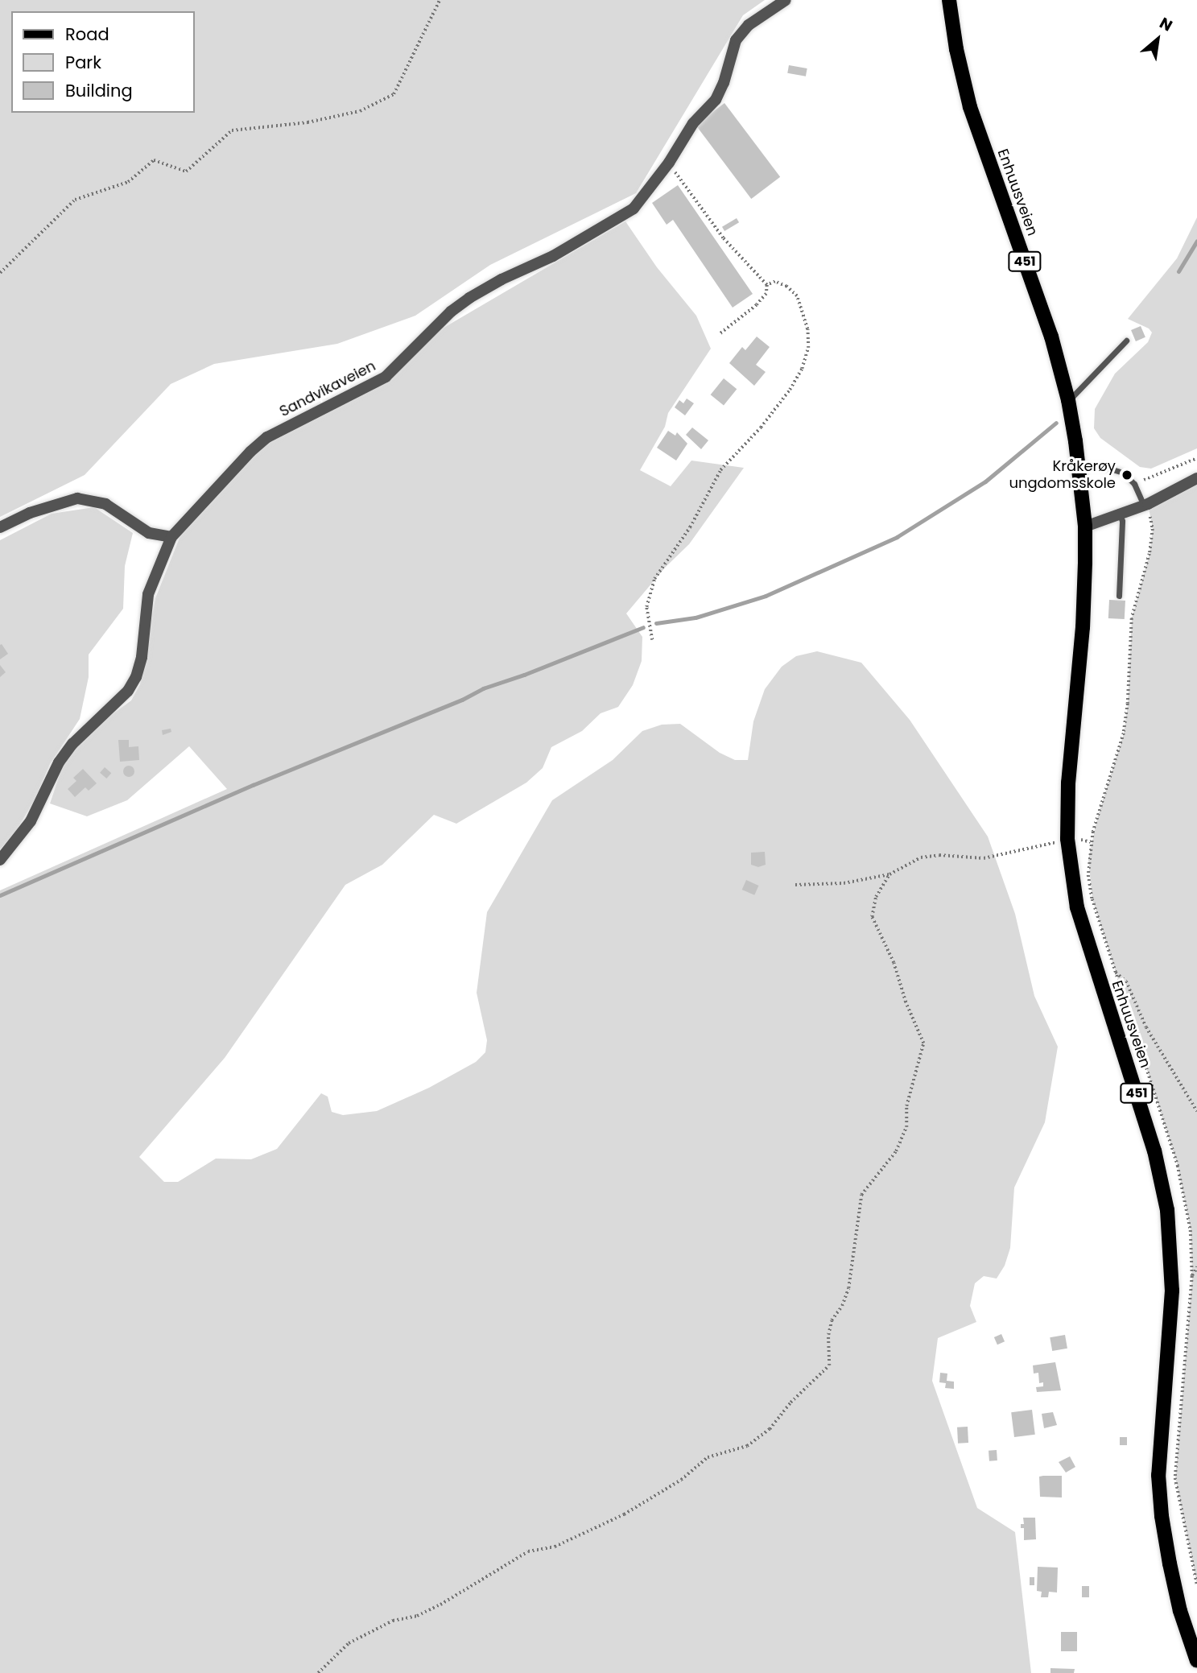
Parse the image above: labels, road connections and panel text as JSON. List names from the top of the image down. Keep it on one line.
{"streets":{"main road":["Enhuusveien","451"],"street":["Sandvikaveien"]},"places":["Kråkerøy ungdomsskole"],"legend":["Road","Park","Building"],"north":"top right"}
